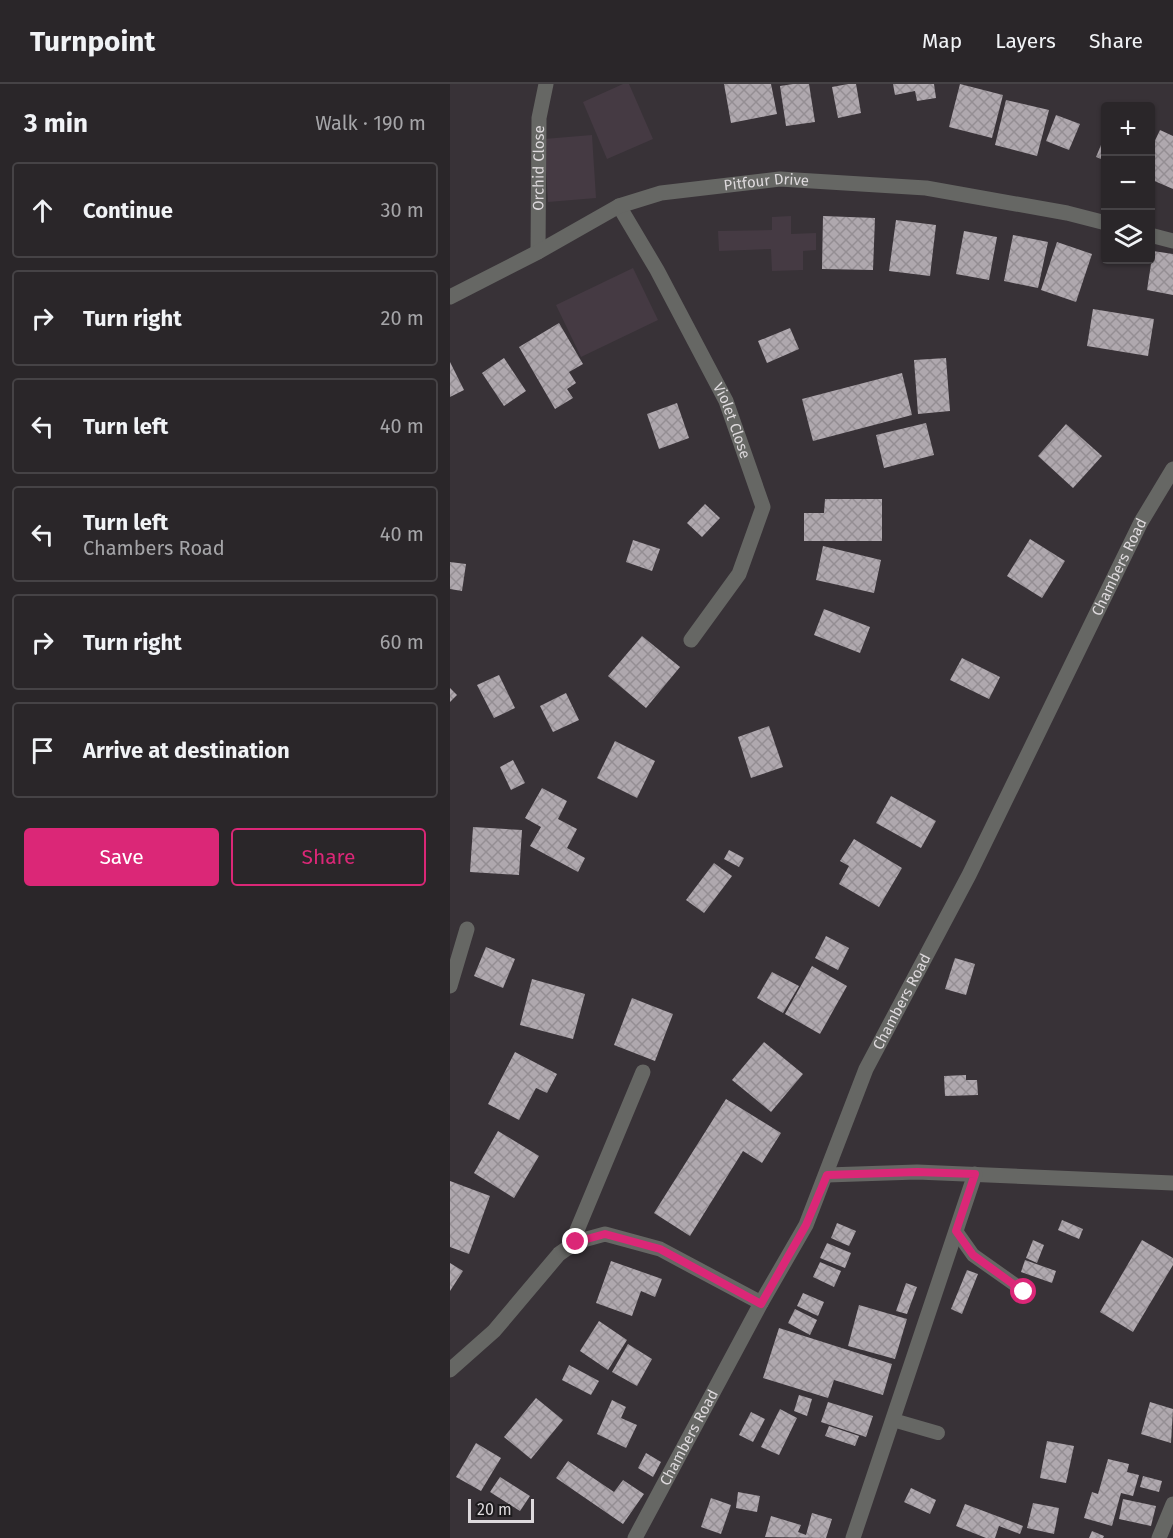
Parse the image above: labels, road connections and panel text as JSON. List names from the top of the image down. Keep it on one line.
{"streets":{"street":["Orchid Close","Pitfour Drive","Violet Close","Chambers Road"]},"crossings":[["Orchid Close","Pitfour Drive"],["Pitfour Drive","Violet Close"]],"scale_bar":"20 m","page":{"header":"Turnpoint","nav":["Map","Layers","Share"],"heading":["3 min","Walk · 190 m"],"map_buttons":["+","−"],"list":[["Continue","30 m"],["Turn right","20 m"],["Turn left","40 m"],["Turn left","Chambers Road","40 m"],["Turn right","60 m"],"Arrive at destination"],"buttons":["Save","Share"],"scale":"20 m"}}
